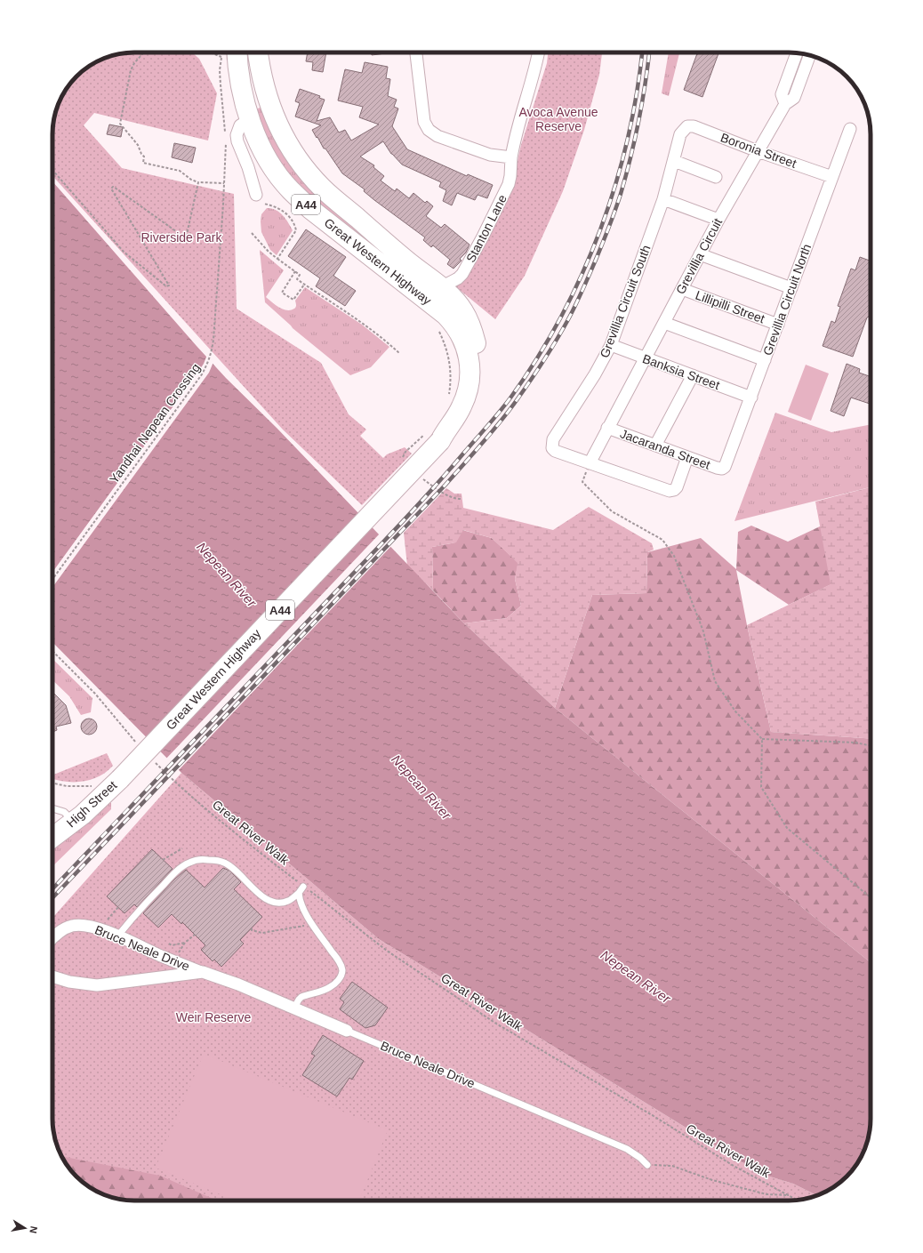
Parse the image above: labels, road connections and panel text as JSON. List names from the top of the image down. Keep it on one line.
{"streets":{"highway":["A44","Great Western Highway","High Street"],"street":["Boronia Street","Stanton Lane","Grevillia Circuit","Grevillia Circuit North","Grevillia Circuit South","Lillipilli Street","Banksia Street","Jacaranda Street","Bruce Neale Drive"],"path":["Yandhai Nepean Crossing","Great River Walk"]},"crossings":[["Boronia Street","Grevillia Circuit"],["Boronia Street","Grevillia Circuit North"],["Boronia Street","Grevillia Circuit South"],["Stanton Lane","Great Western Highway"],["Grevillia Circuit","Grevillia Circuit South"],["Grevillia Circuit","Lillipilli Street"],["Grevillia Circuit","Banksia Street"],["Grevillia Circuit","Jacaranda Street"],["Great Western Highway","High Street"],["Grevillia Circuit North","Lillipilli Street"],["Grevillia Circuit North","Banksia Street"],["Grevillia Circuit North","Jacaranda Street"],["Grevillia Circuit South","Banksia Street"]],"water":["Nepean River"],"parks":["Avoca Avenue Reserve","Riverside Park","Weir Reserve"],"north":"right"}
